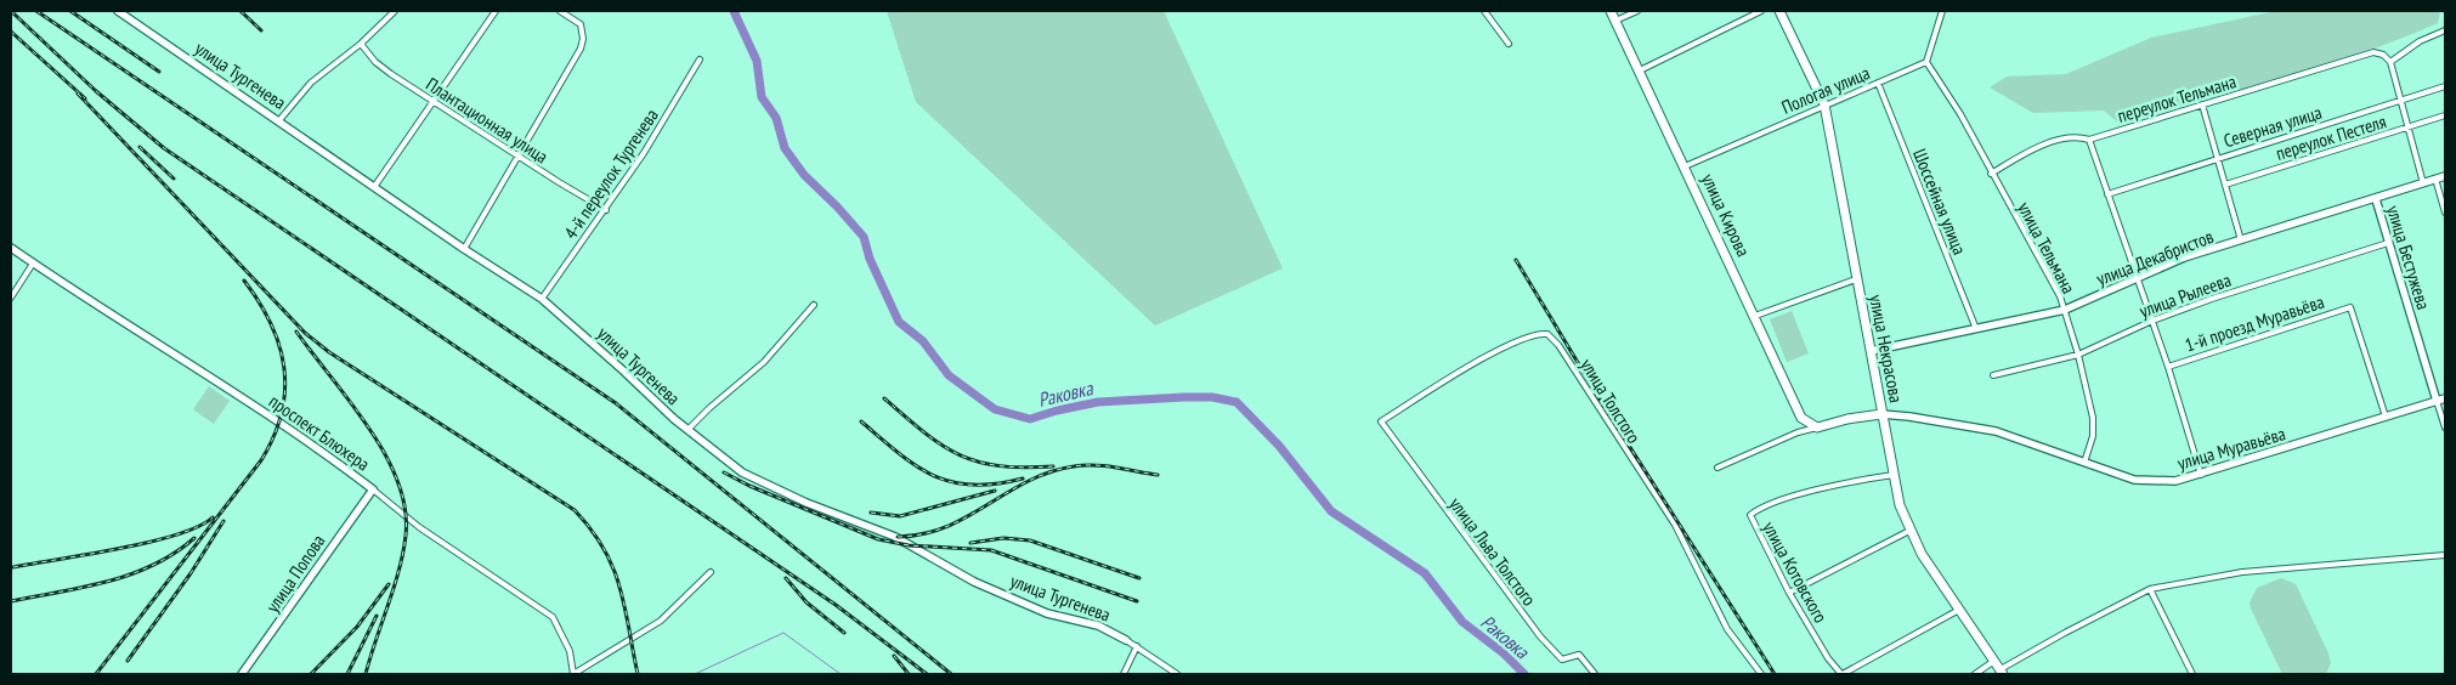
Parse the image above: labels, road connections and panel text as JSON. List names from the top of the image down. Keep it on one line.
{"streets":{"highway":["улица Кирова","улица Некрасова"],"street":["улица Тургенева","Пологая улица","переулок Тельмана","Плантационная улица","Северная улица","переулок Пестеля","4-й переулок Тургенева","Шоссейная улица","улица Тельмана","улица Декабристов","улица Бестужева","улица Рылеева","1-й проезд Муравьёва","улица Толстого","проспект Блюхера","улица Муравьёва","улица Льва Толстого","улица Котовского","улица Попова"]},"crossings":[["улица Тургенева","4-й переулок Тургенева"],["Пологая улица","Шоссейная улица"],["Пологая улица","улица Кирова"],["Пологая улица","улица Тельмана"],["Пологая улица","улица Некрасова"],["переулок Тельмана","улица Тельмана"],["Плантационная улица","4-й переулок Тургенева"],["Шоссейная улица","улица Декабристов"],["улица Тельмана","улица Декабристов"],["улица Тельмана","улица Рылеева"],["улица Тельмана","улица Муравьёва"],["улица Декабристов","улица Бестужева"],["улица Декабристов","улица Некрасова"],["улица Бестужева","улица Рылеева"],["улица Бестужева","улица Муравьёва"],["1-й проезд Муравьёва","улица Муравьёва"],["улица Некрасова","улица Муравьёва"],["улица Некрасова","улица Котовского"],["улица Толстого","улица Льва Толстого"],["проспект Блюхера","улица Попова"]],"water":["Раковка"]}
